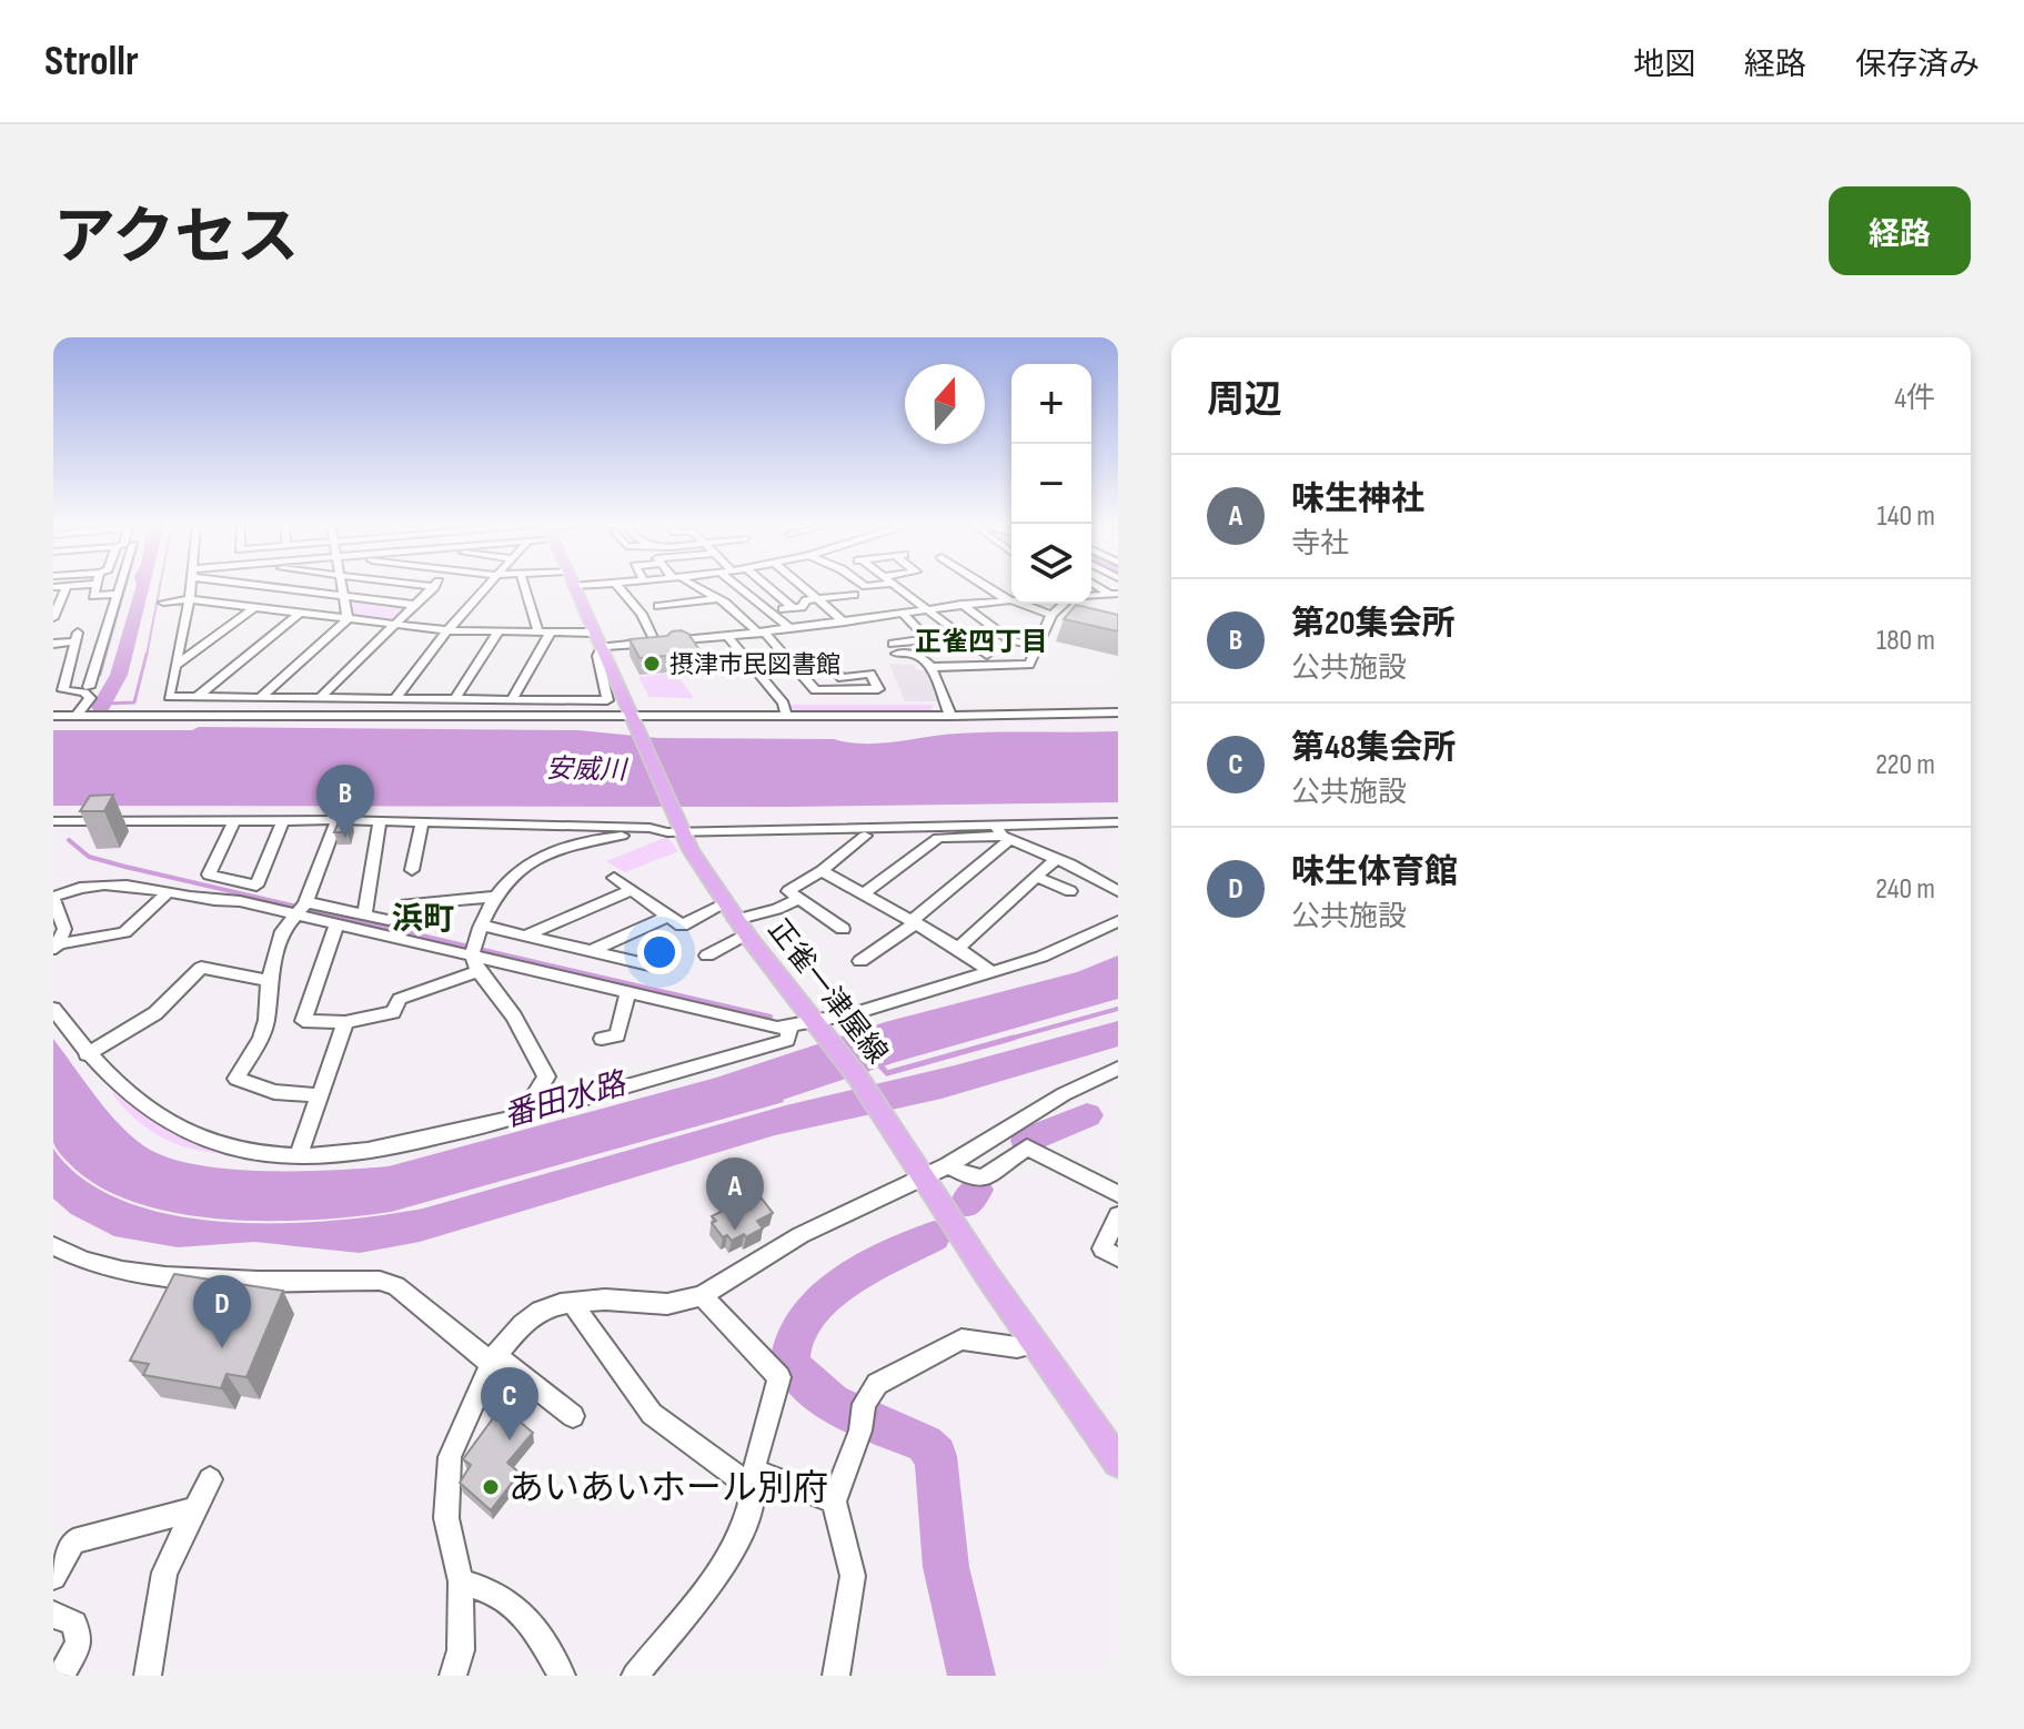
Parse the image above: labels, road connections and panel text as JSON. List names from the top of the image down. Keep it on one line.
{"streets":{"main road":["正雀一津屋線"]},"districts":["正雀四丁目","浜町"],"water":["安威川","番田水路"],"places":["摂津市民図書館","あいあいホール別府"],"north":"top","page":{"header":"Strollr","nav":["地図","経路","保存済み"],"title":"アクセス","buttons":"経路","heading":["周辺","4件"],"map_buttons":["+","−"],"list":[{"mark":"A","name":"味生神社","note":"寺社","value":"140 m"},{"mark":"B","name":"第20集会所","note":"公共施設","value":"180 m"},{"mark":"C","name":"第48集会所","note":"公共施設","value":"220 m"},{"mark":"D","name":"味生体育館","note":"公共施設","value":"240 m"}],"pins":["B","A","D","C"]}}
